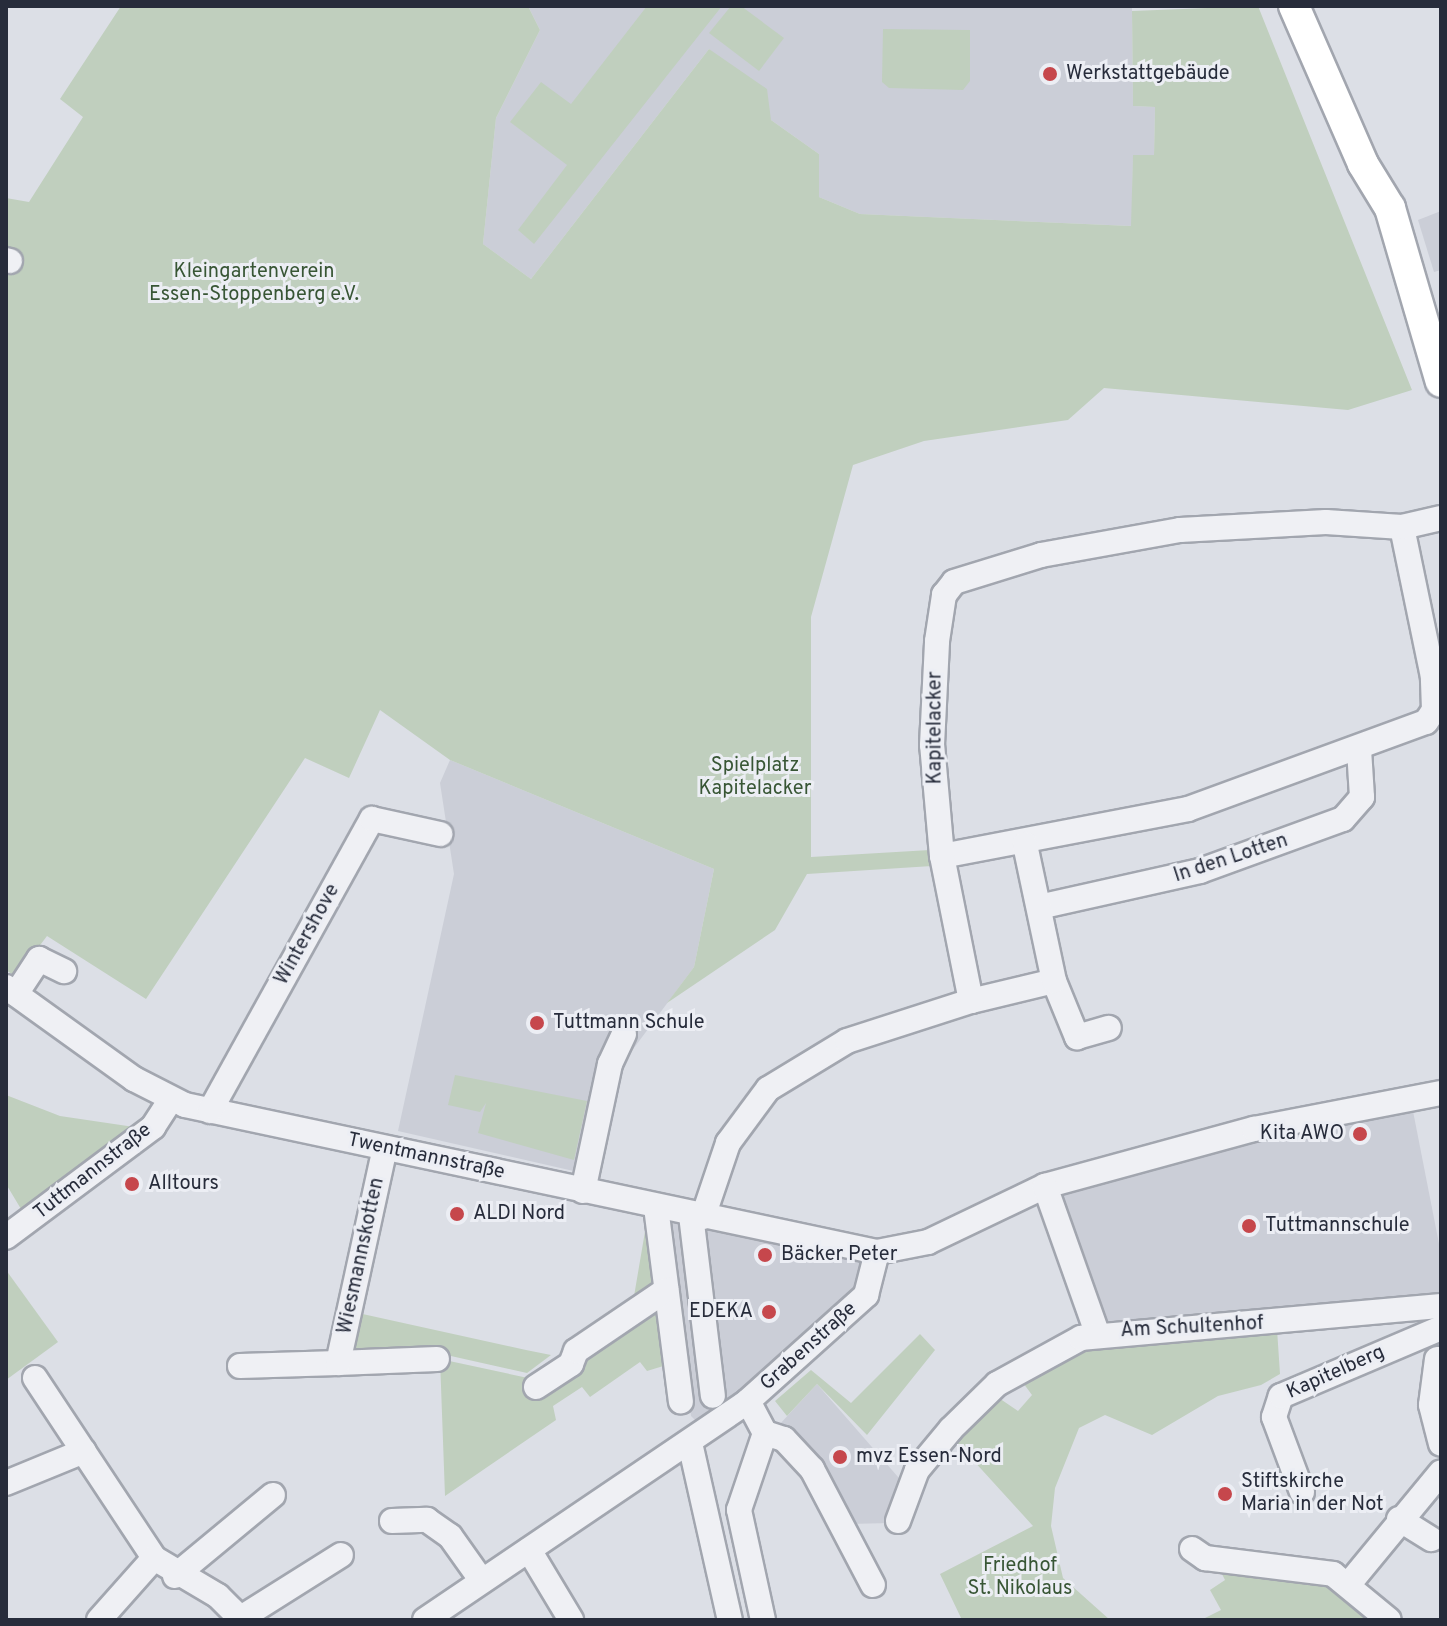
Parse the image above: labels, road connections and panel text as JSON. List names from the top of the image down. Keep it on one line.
{"streets":{"street":["Kapitelacker","In den Lotten","Wintershove","Twentmannstraße","Tuttmannstraße","Wiesmannskotten","Am Schultenhof","Grabenstraße","Kapitelberg"]},"crossings":[["Wintershove","Twentmannstraße"],["Twentmannstraße","Tuttmannstraße"],["Twentmannstraße","Wiesmannskotten"],["Twentmannstraße","Grabenstraße"]],"parks":["Kleingartenverein Essen-Stoppenberg e.V.","Spielplatz Kapitelacker","Friedhof St. Nikolaus"],"places":["Werkstattgebäude","Tuttmann Schule","Kita AWO","Alltours","ALDI Nord","Tuttmannschule","Bäcker Peter","EDEKA","mvz Essen-Nord","Stiftskirche Maria in der Not"]}
